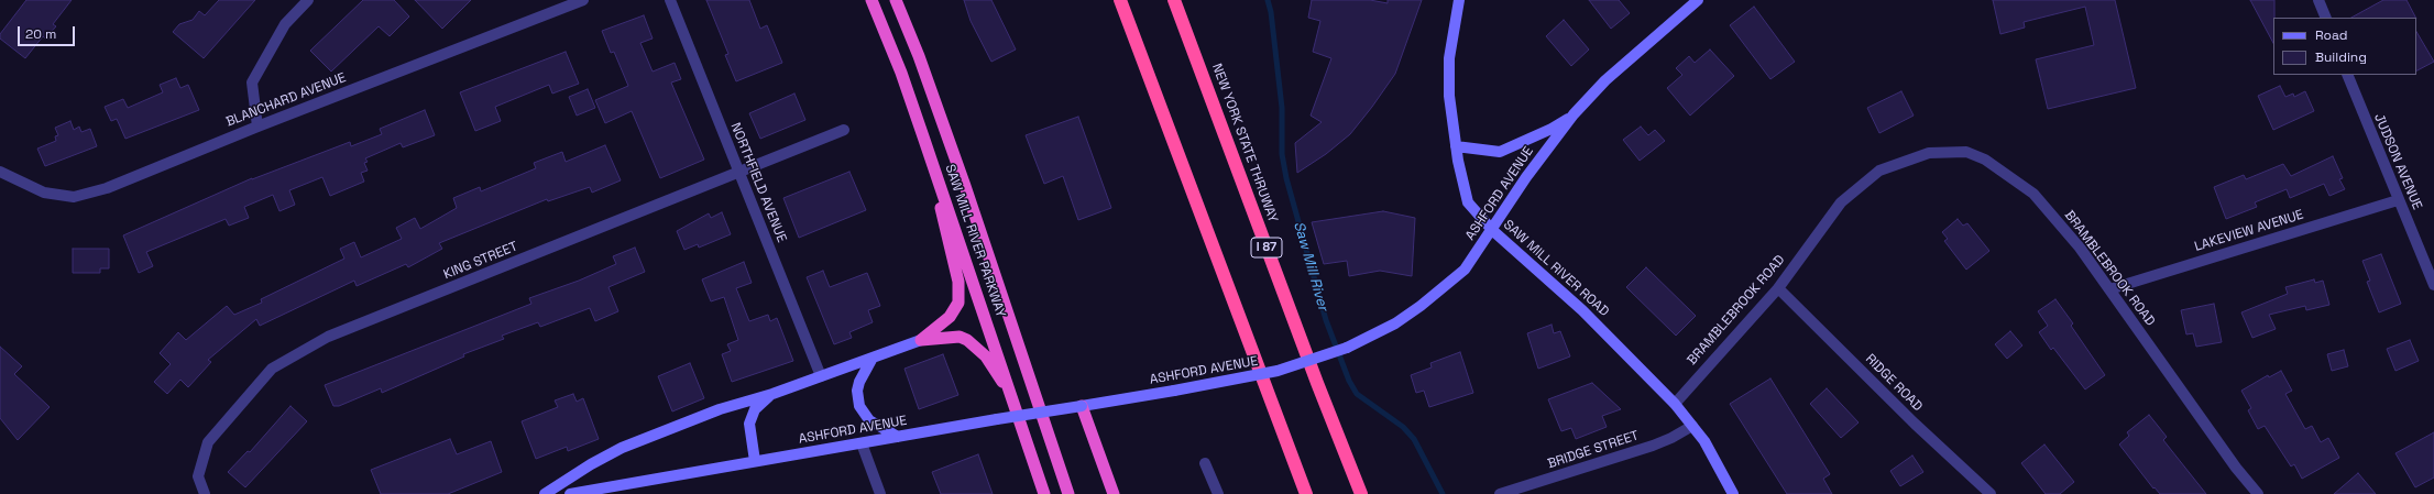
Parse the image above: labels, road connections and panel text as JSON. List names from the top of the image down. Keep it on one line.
{"streets":{"highway":["NEW YORK STATE THRUWAY","SAW MILL RIVER PARKWAY","I 87"],"main road":["ASHFORD AVENUE","SAW MILL RIVER ROAD"],"street":["BLANCHARD AVENUE","JUDSON AVENUE","NORTHFIELD AVENUE","LAKEVIEW AVENUE","KING STREET","BRAMBLEBROOK ROAD","RIDGE ROAD","BRIDGE STREET"]},"crossings":[["JUDSON AVENUE","LAKEVIEW AVENUE"],["NORTHFIELD AVENUE","KING STREET"],["ASHFORD AVENUE","SAW MILL RIVER ROAD"],["LAKEVIEW AVENUE","BRAMBLEBROOK ROAD"],["SAW MILL RIVER ROAD","BRAMBLEBROOK ROAD"],["SAW MILL RIVER ROAD","BRIDGE STREET"],["BRAMBLEBROOK ROAD","RIDGE ROAD"]],"water":["Saw Mill River"],"legend":["Road","Building"],"scale_bar":"20 m"}
